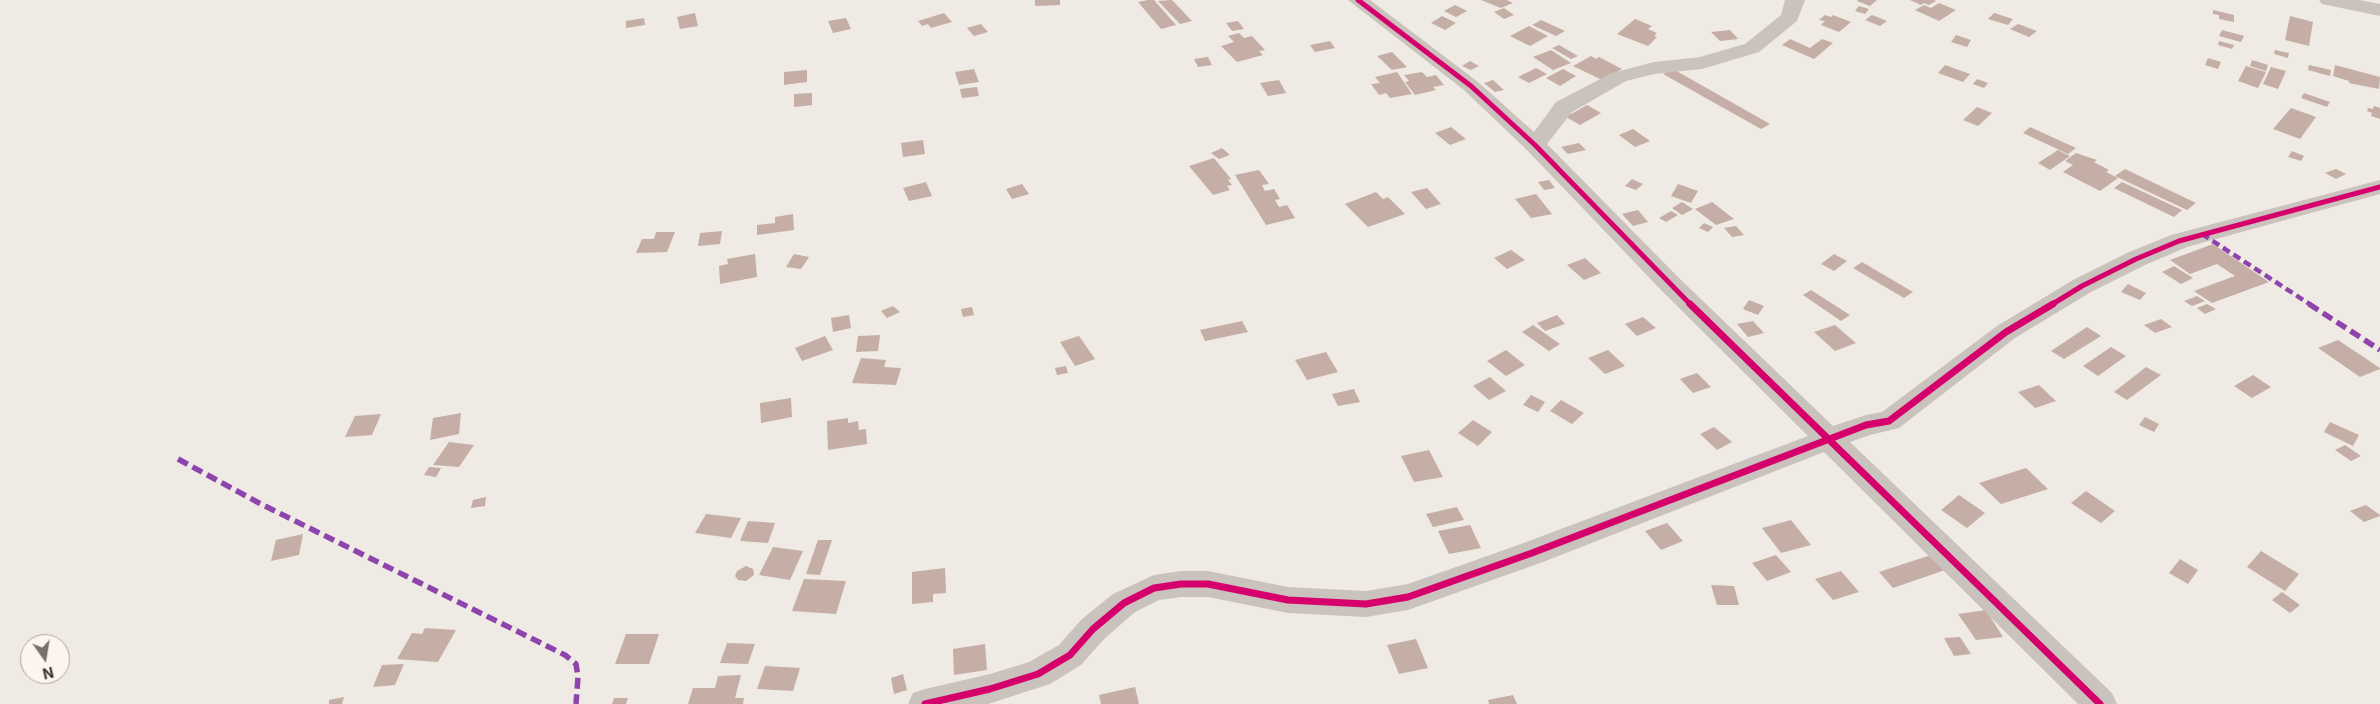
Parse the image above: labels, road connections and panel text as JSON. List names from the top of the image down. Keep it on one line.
{"north":"bottom"}
